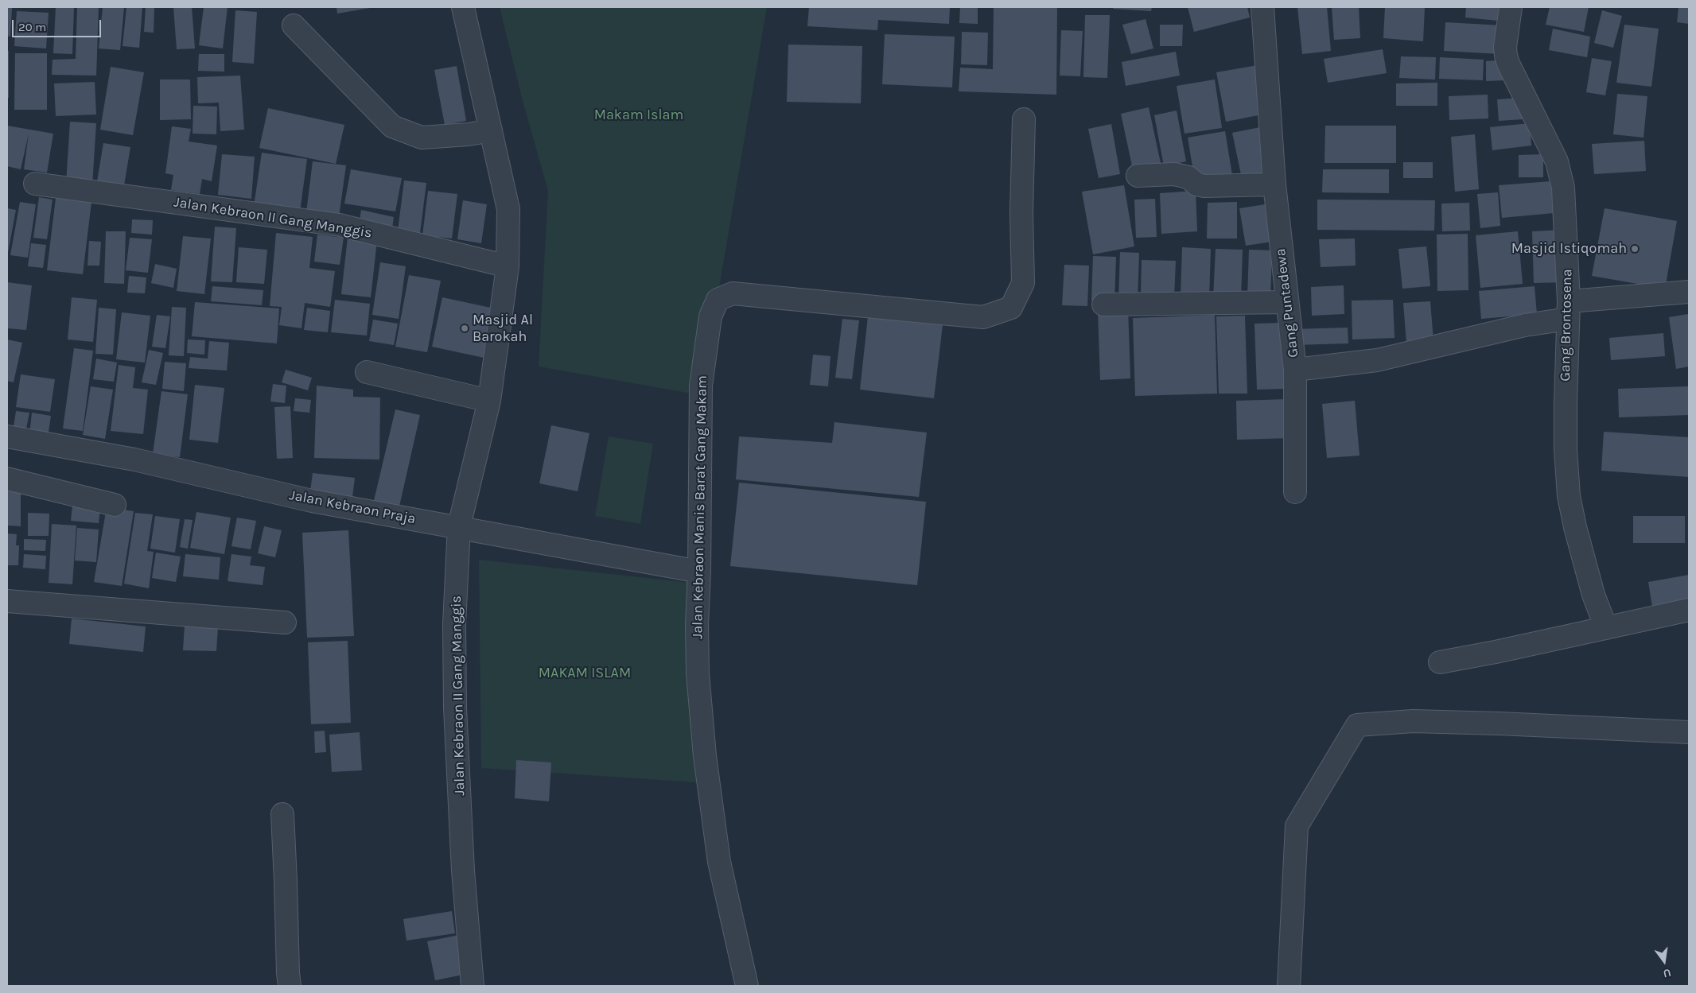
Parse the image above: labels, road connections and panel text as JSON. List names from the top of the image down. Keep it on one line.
{"streets":{"street":["Jalan Kebraon II Gang Manggis","Gang Puntadewa","Gang Brontosena","Jalan Kebraon Praja","Jalan Kebraon Manis Barat Gang Makam"]},"crossings":[["Jalan Kebraon II Gang Manggis","Jalan Kebraon Praja"],["Gang Puntadewa","Gang Brontosena"],["Jalan Kebraon Praja","Jalan Kebraon Manis Barat Gang Makam"]],"parks":["Makam Islam","MAKAM ISLAM"],"places":["Masjid Istiqomah","Masjid Al Barokah"],"scale_bar":"20 m","north":"bottom"}
